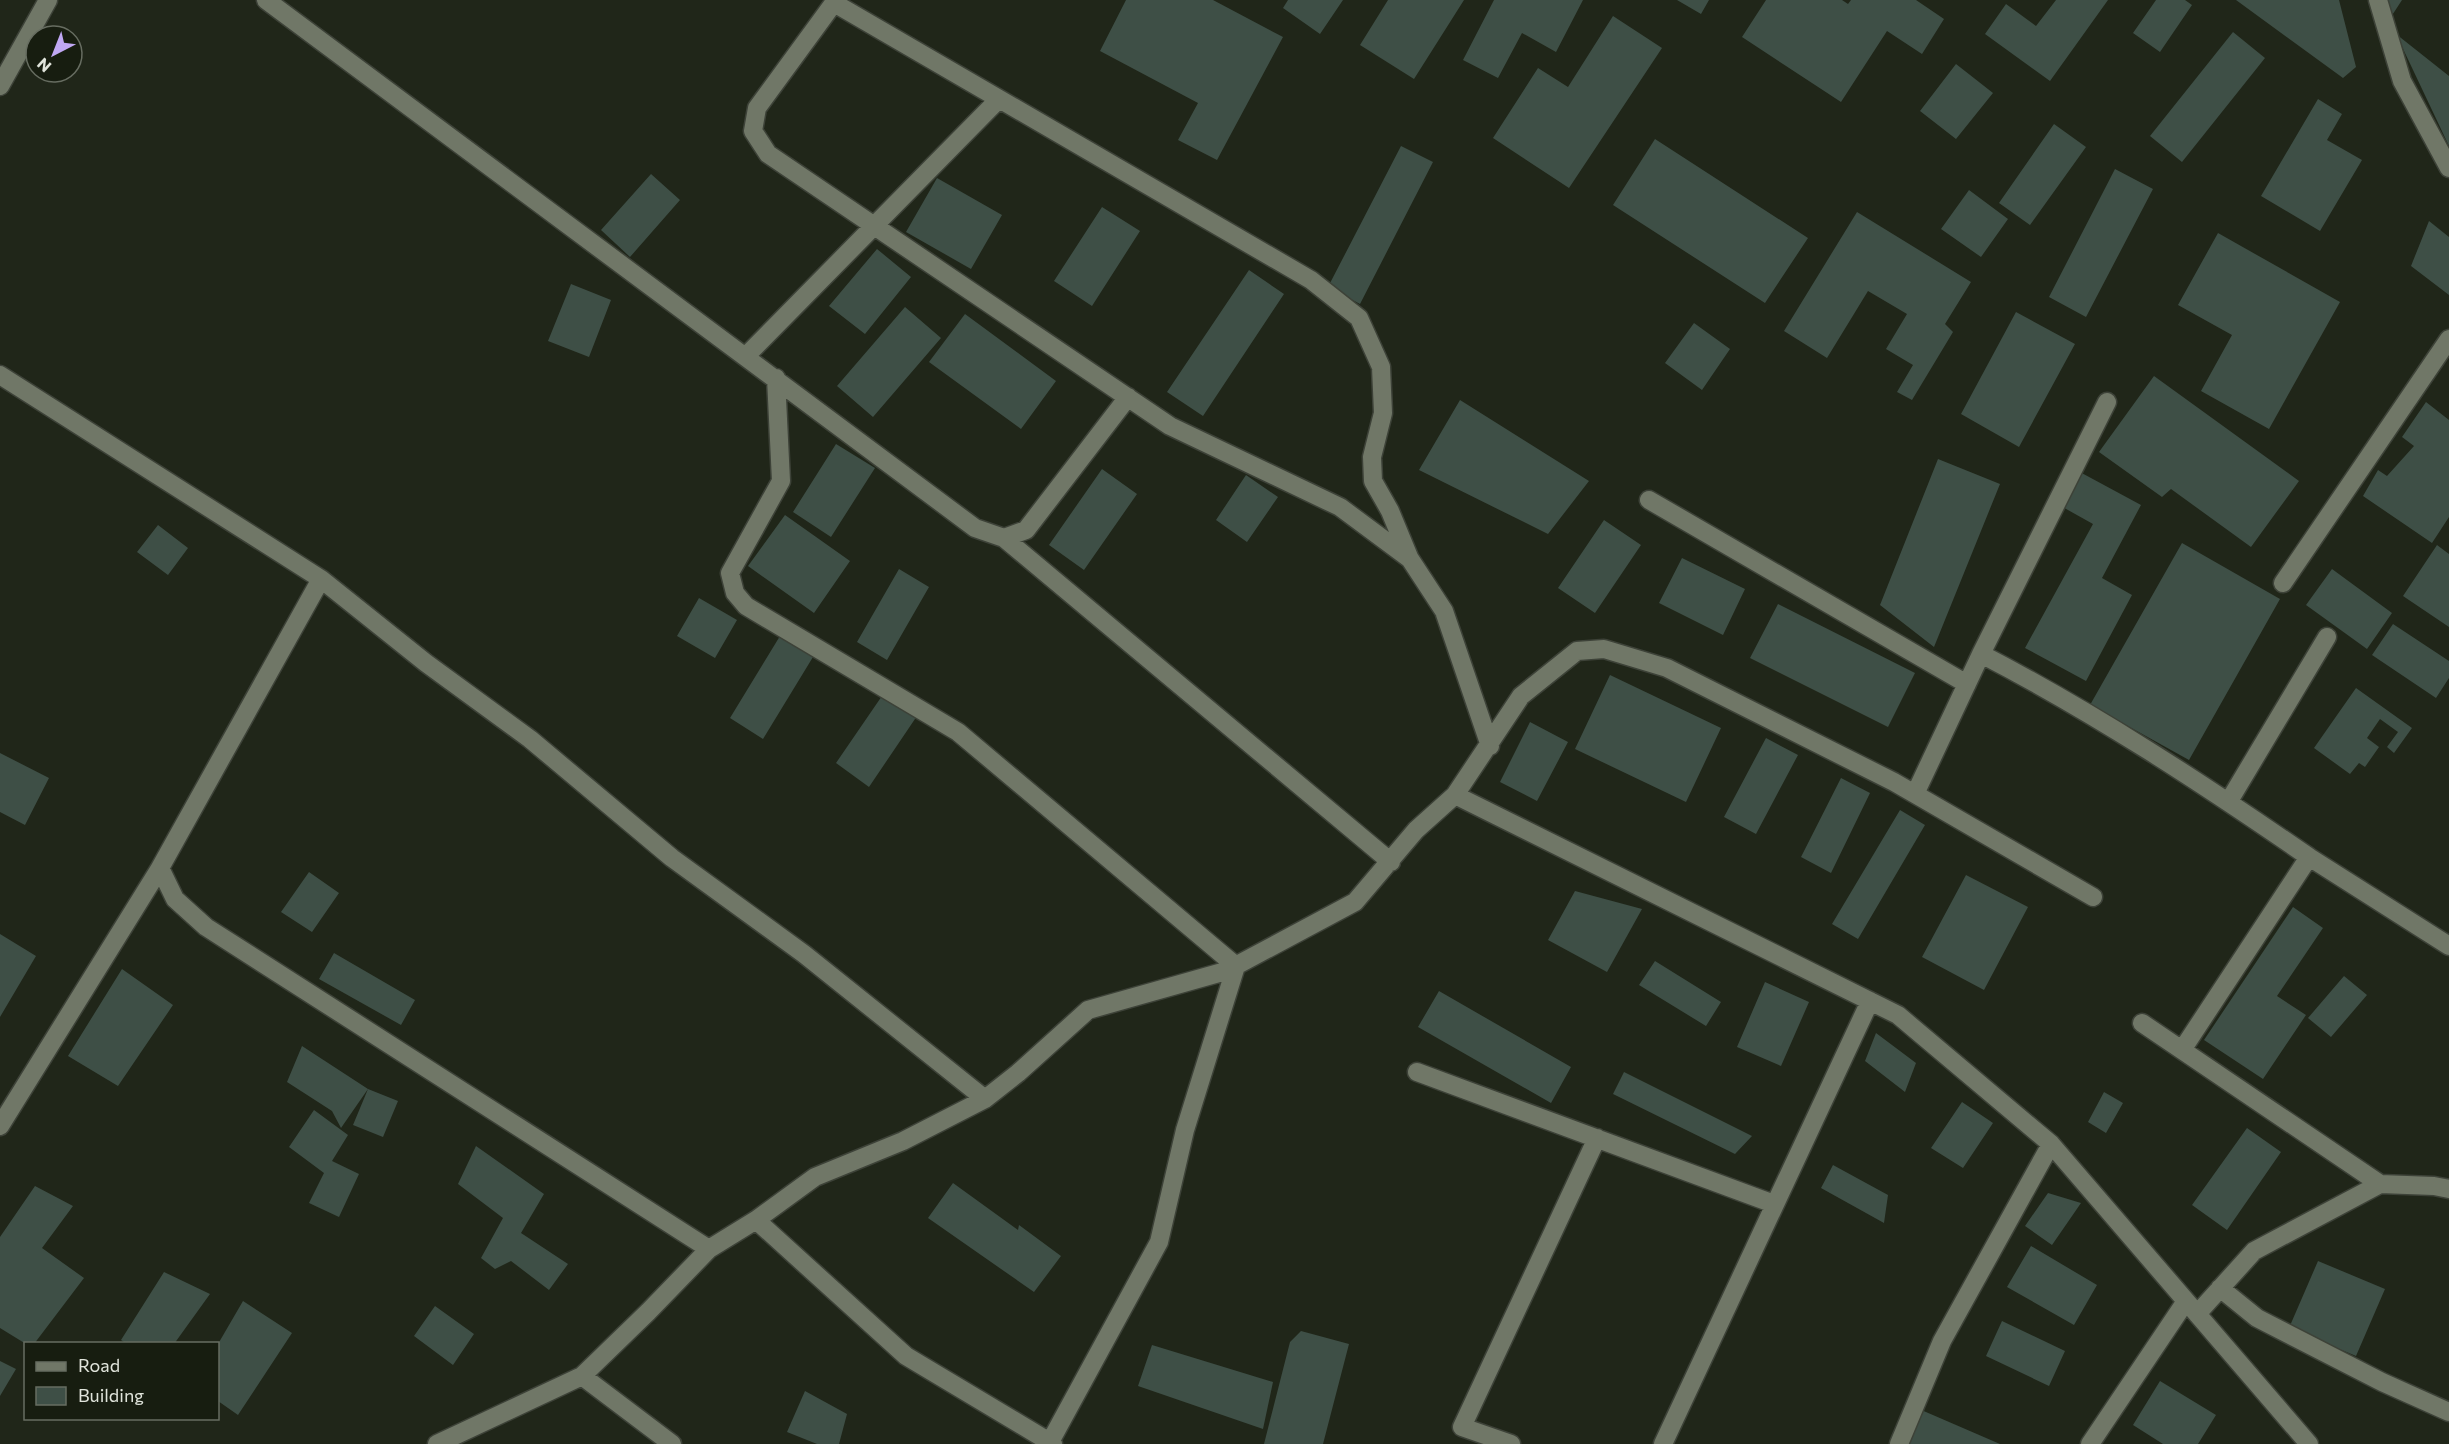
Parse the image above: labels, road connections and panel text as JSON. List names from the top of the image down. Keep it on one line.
{"legend":["Road","Building"],"north":"bottom left"}
